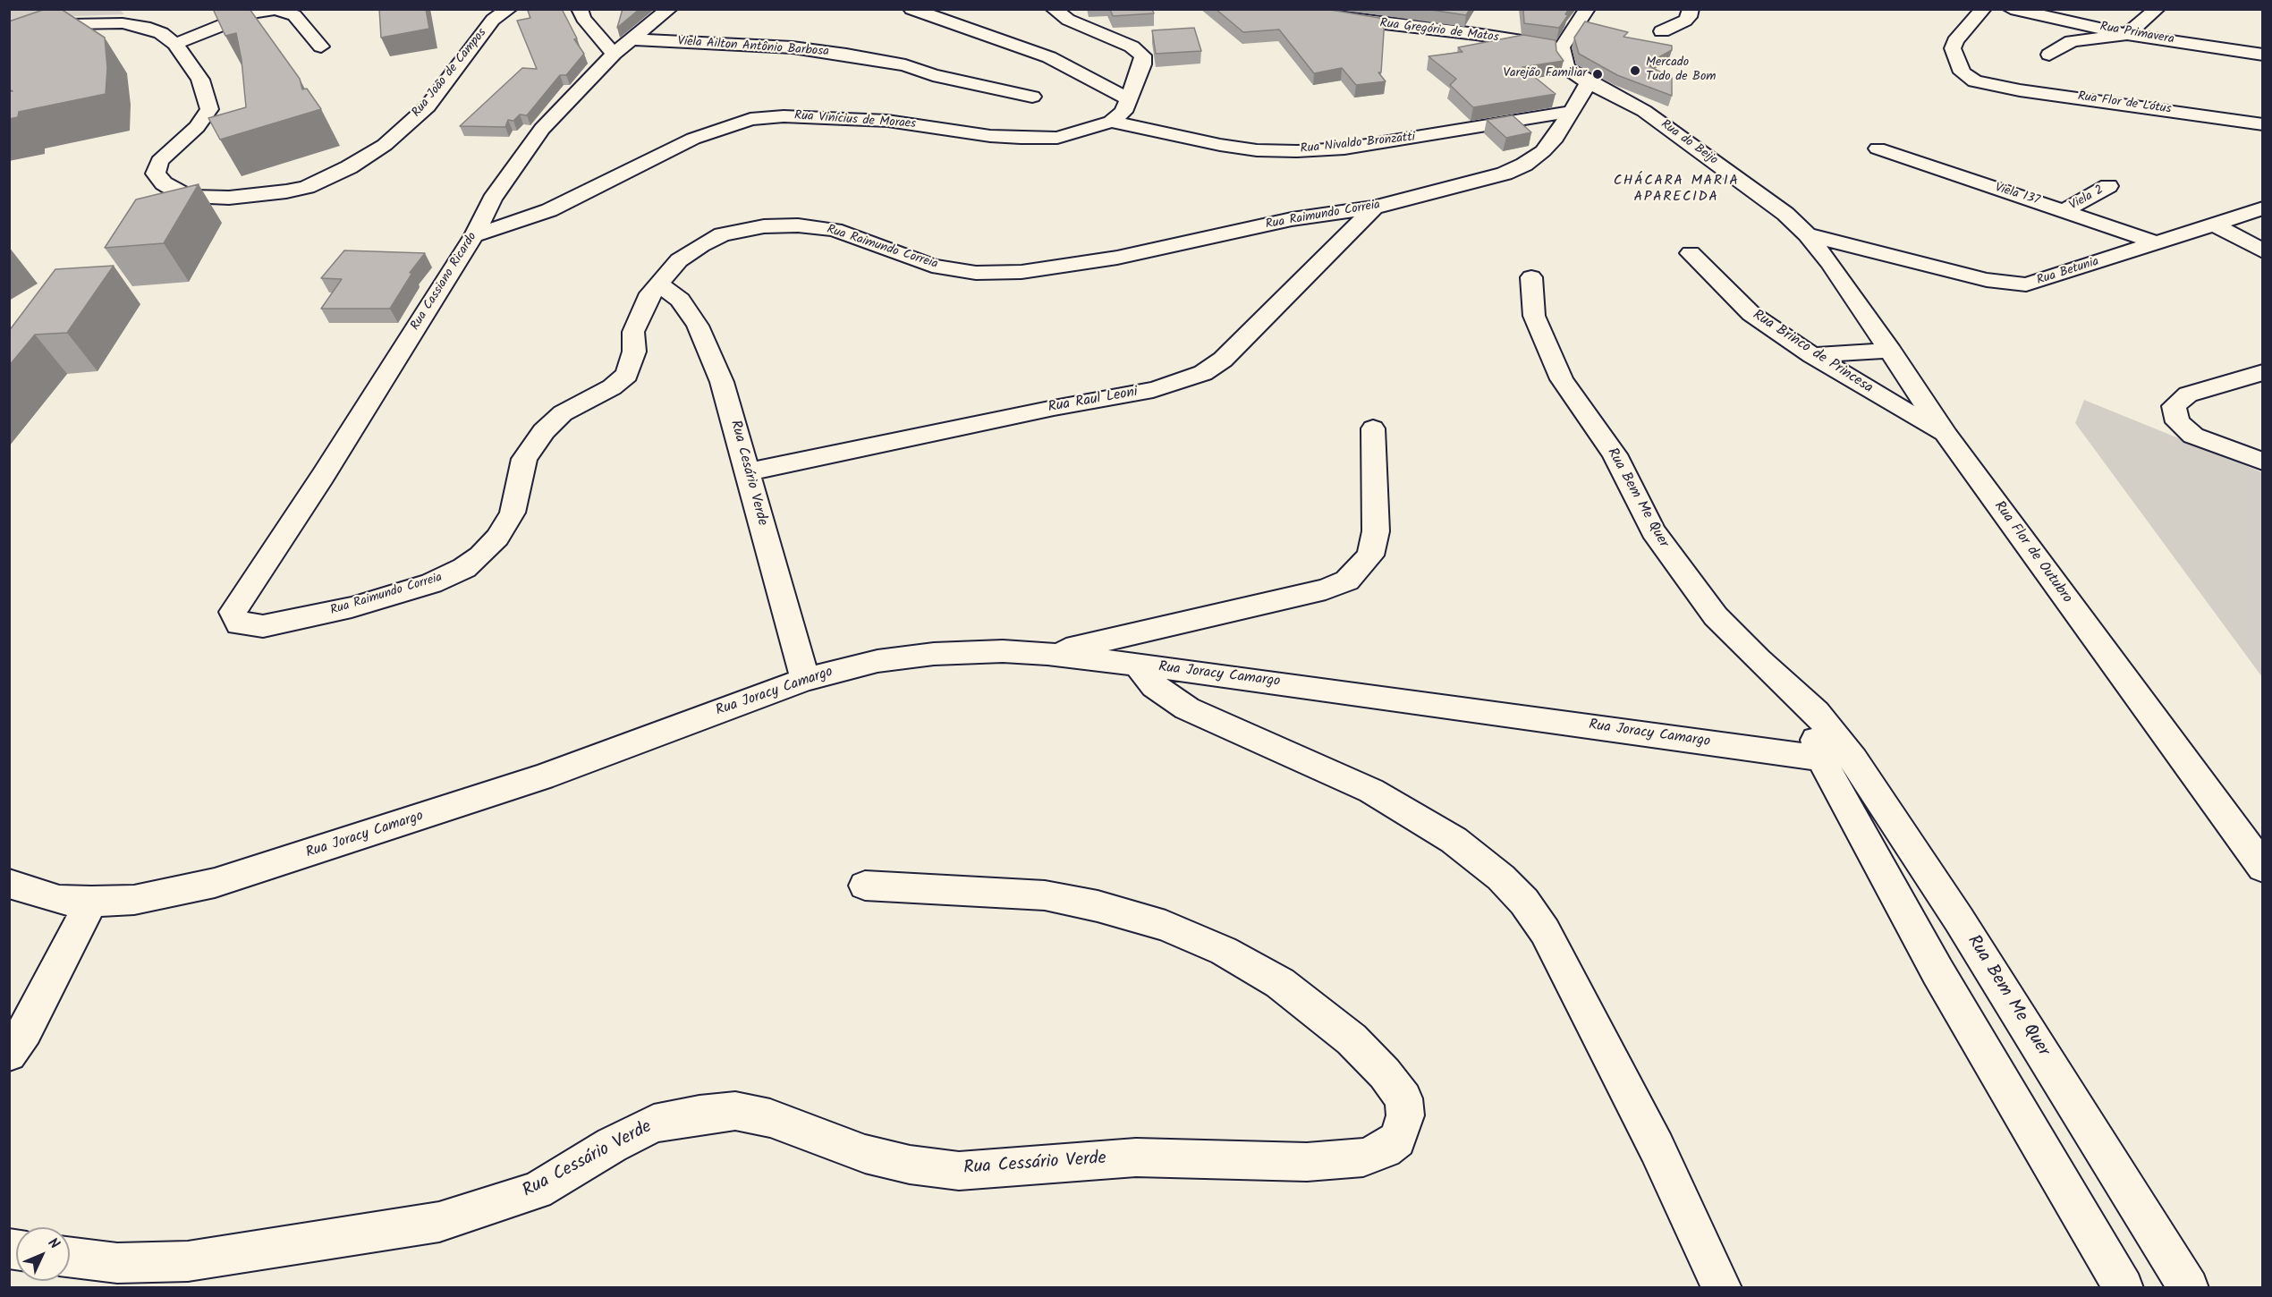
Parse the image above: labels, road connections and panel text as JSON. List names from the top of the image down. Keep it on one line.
{"streets":{"street":["Rua Gregório de Matos","Rua Primavera","Viela Ailton Antônio Barbosa","Rua João de Campos","Rua Flor de Lótus","Rua Vinícius de Moraes","Rua do Beijo","Rua Nivaldo Bronzatti","Viela 137","Viela 2","Rua Raimundo Correia","Rua Betunia","Rua Cassiano Ricardo","Rua Brinco de Princesa","Rua Raul Leoni","Rua Cesário Verde","Rua Bem Me Quer","Rua Flor de Outubro","Rua Joracy Camargo","Rua Cessário Verde"]},"crossings":[["Rua Gregório de Matos","Rua do Beijo"],["Viela Ailton Antônio Barbosa","Rua Cassiano Ricardo"],["Rua Vinícius de Moraes","Rua Nivaldo Bronzatti"],["Rua Vinícius de Moraes","Rua Cassiano Ricardo"],["Rua do Beijo","Rua Raimundo Correia"],["Rua do Beijo","Rua Betunia"],["Rua do Beijo","Rua Flor de Outubro"],["Rua Nivaldo Bronzatti","Rua Raimundo Correia"],["Viela 137","Viela 2"],["Viela 137","Rua Betunia"],["Rua Raimundo Correia","Rua Cassiano Ricardo"],["Rua Raimundo Correia","Rua Raul Leoni"],["Rua Raimundo Correia","Rua Cesário Verde"],["Rua Betunia","Rua Flor de Outubro"],["Rua Brinco de Princesa","Rua Flor de Outubro"],["Rua Raul Leoni","Rua Cesário Verde"],["Rua Cesário Verde","Rua Joracy Camargo"]],"districts":["CHÁCARA MARIA APARECIDA"],"places":["Mercado Tudo de Bom","Varejão Familiar"],"north":"top right"}
